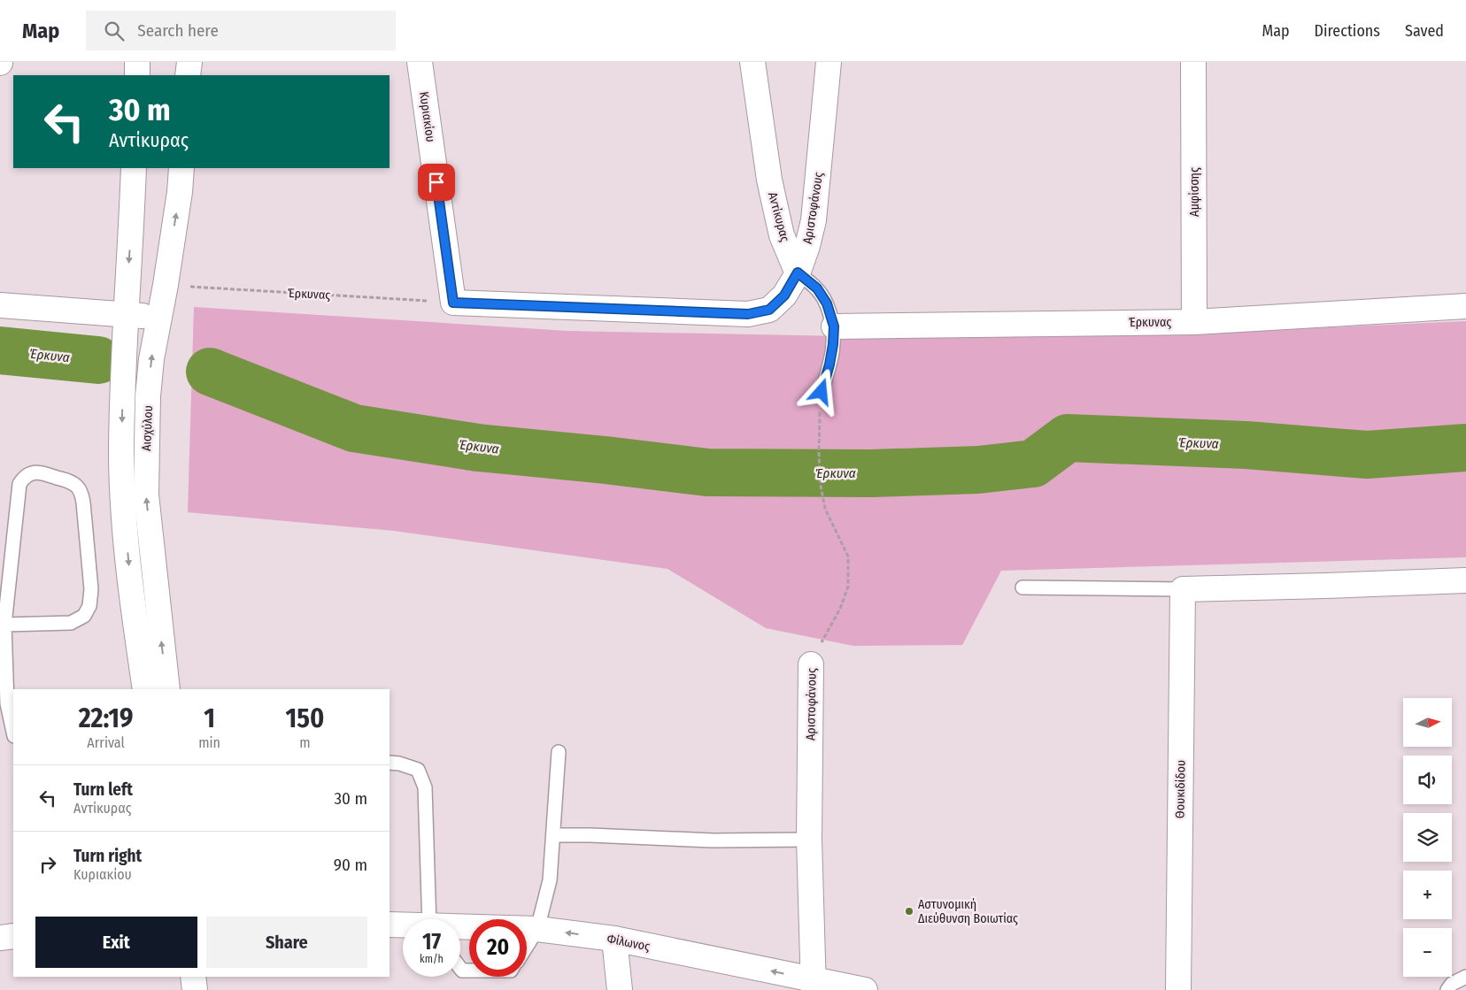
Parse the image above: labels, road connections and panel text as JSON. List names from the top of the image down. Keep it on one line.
{"streets":{"street":["Κυριακίου","Αμφίσσης","Αριστοφάνους","Αντίκυρας","Έρκυνας","Αισχύλου","Θουκιδίδου","Φίλωνος"]},"crossings":[["Κυριακίου","Έρκυνας"],["Αμφίσσης","Έρκυνας"],["Αριστοφάνους","Αντίκυρας"],["Αριστοφάνους","Φίλωνος"],["Έρκυνας","Αισχύλου"]],"one_way":["Φίλωνος"],"water":["Έρκυνα"],"places":["Αστυνομική Διεύθυνση Βοιωτίας"],"north":"right","page":{"header":"Map","search":"Search here","nav":["Map","Directions","Saved"],"turn":["30 m","Αντίκυρας"],"eta":["22:19","Arrival","1","min","150","m"],"map_buttons":["+","−"],"list":[{"name":"Turn left","note":"Αντίκυρας","value":"30 m"},{"name":"Turn right","note":"Κυριακίου","value":"90 m"}],"buttons":["Exit","Share"],"speed":"17 km/h","limit":"20"}}
